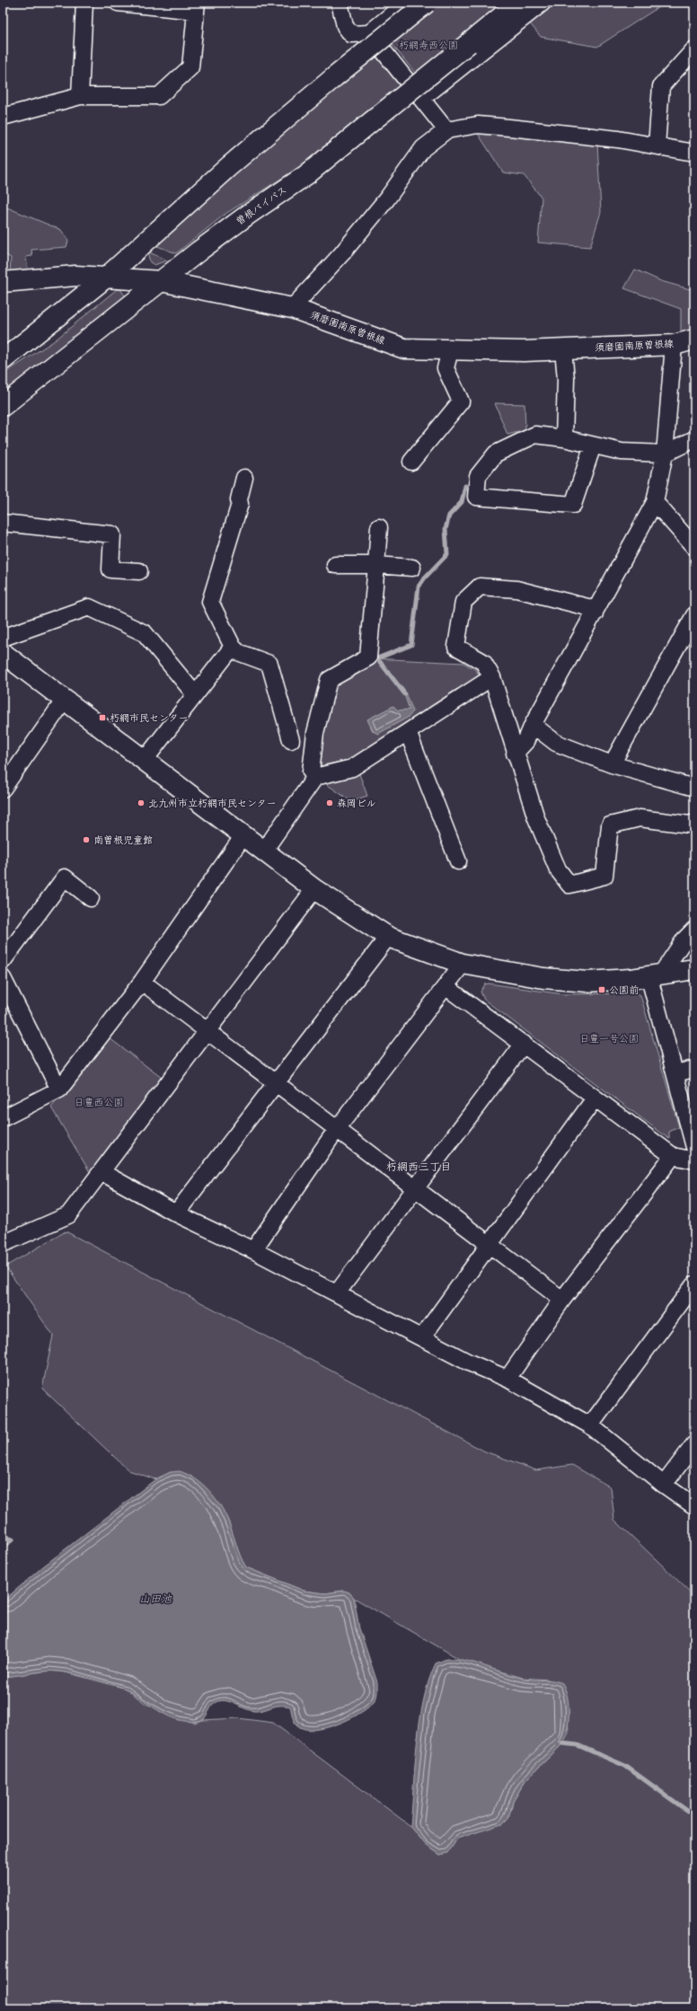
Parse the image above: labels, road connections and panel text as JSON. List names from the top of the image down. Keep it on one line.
{"streets":{"main road":["曽根バイパス","須磨園南原曽根線"]},"crossings":[["曽根バイパス","須磨園南原曽根線"]],"districts":["朽網西三丁目"],"water":["山田池"],"parks":["朽網寿西公園","日豊一号公園","日豊西公園"],"places":{"transit":["朽網市民センター","公園前"],"other":["北九州市立朽網市民センター","森岡ビル","南曽根児童館"]}}
